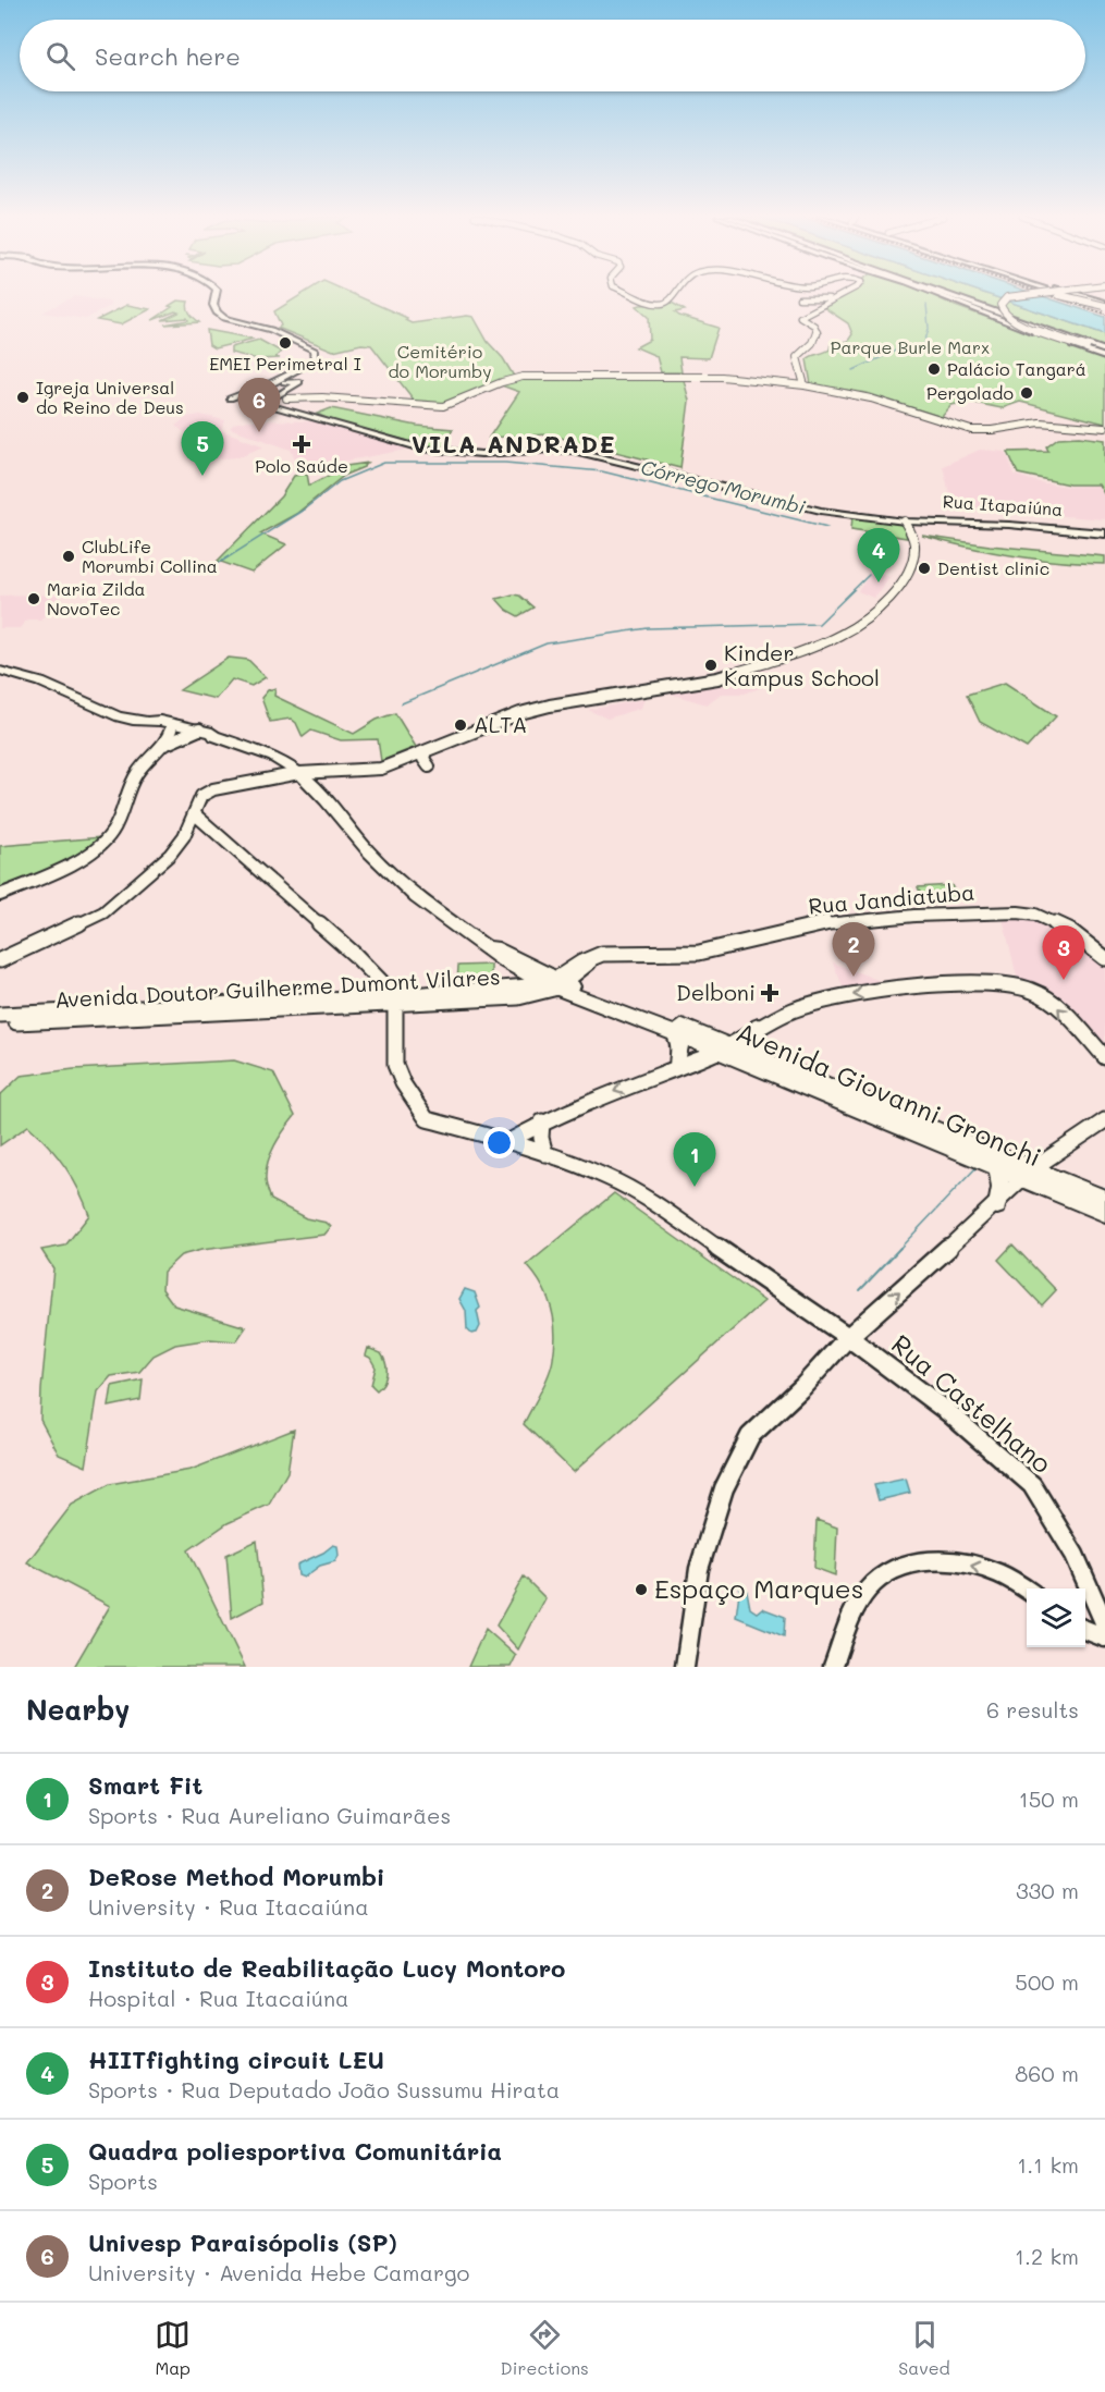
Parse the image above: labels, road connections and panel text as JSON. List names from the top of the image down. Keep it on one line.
{"streets":{"main road":["Rua Itapaiúna","Avenida Giovanni Gronchi"],"street":["Rua Jandiatuba","Avenida Doutor Guilherme Dumont Vilares","Rua Castelhano"]},"crossings":[["Rua Jandiatuba","Avenida Doutor Guilherme Dumont Vilares"],["Rua Jandiatuba","Avenida Giovanni Gronchi"],["Avenida Doutor Guilherme Dumont Vilares","Avenida Giovanni Gronchi"],["Avenida Doutor Guilherme Dumont Vilares","Rua Castelhano"]],"districts":["VILA ANDRADE"],"water":["Córrego Morumbi"],"parks":["Parque Burle Marx","Cemitério do Morumby"],"places":{"other":["EMEI Perimetral I","Palácio Tangará","Pergolado","Igreja Universal do Reino de Deus","ClubLife Morumbi Collina","Dentist clinic","Maria Zilda NovoTec","Kinder Kampus School","ALTA","Espaço Marques"],"health":["Polo Saúde","Delboni"]},"page":{"search":"Search here","pins":["6","5","4","2","3","1"],"heading":["Nearby","6 results"],"list":[{"mark":"1","name":"Smart Fit","note":"Sports · Rua Aureliano Guimarães","value":"150 m"},{"mark":"2","name":"DeRose Method Morumbi","note":"University · Rua Itacaiúna","value":"330 m"},{"mark":"3","name":"Instituto de Reabilitação Lucy Montoro","note":"Hospital · Rua Itacaiúna","value":"500 m"},{"mark":"4","name":"HIITfighting circuit LEU","note":"Sports · Rua Deputado João Sussumu Hirata","value":"860 m"},{"mark":"5","name":"Quadra poliesportiva Comunitária","note":"Sports","value":"1.1 km"},{"mark":"6","name":"Univesp Paraisópolis (SP)","note":"University · Avenida Hebe Camargo","value":"1.2 km"}],"nav":["Map","Directions","Saved"]}}
